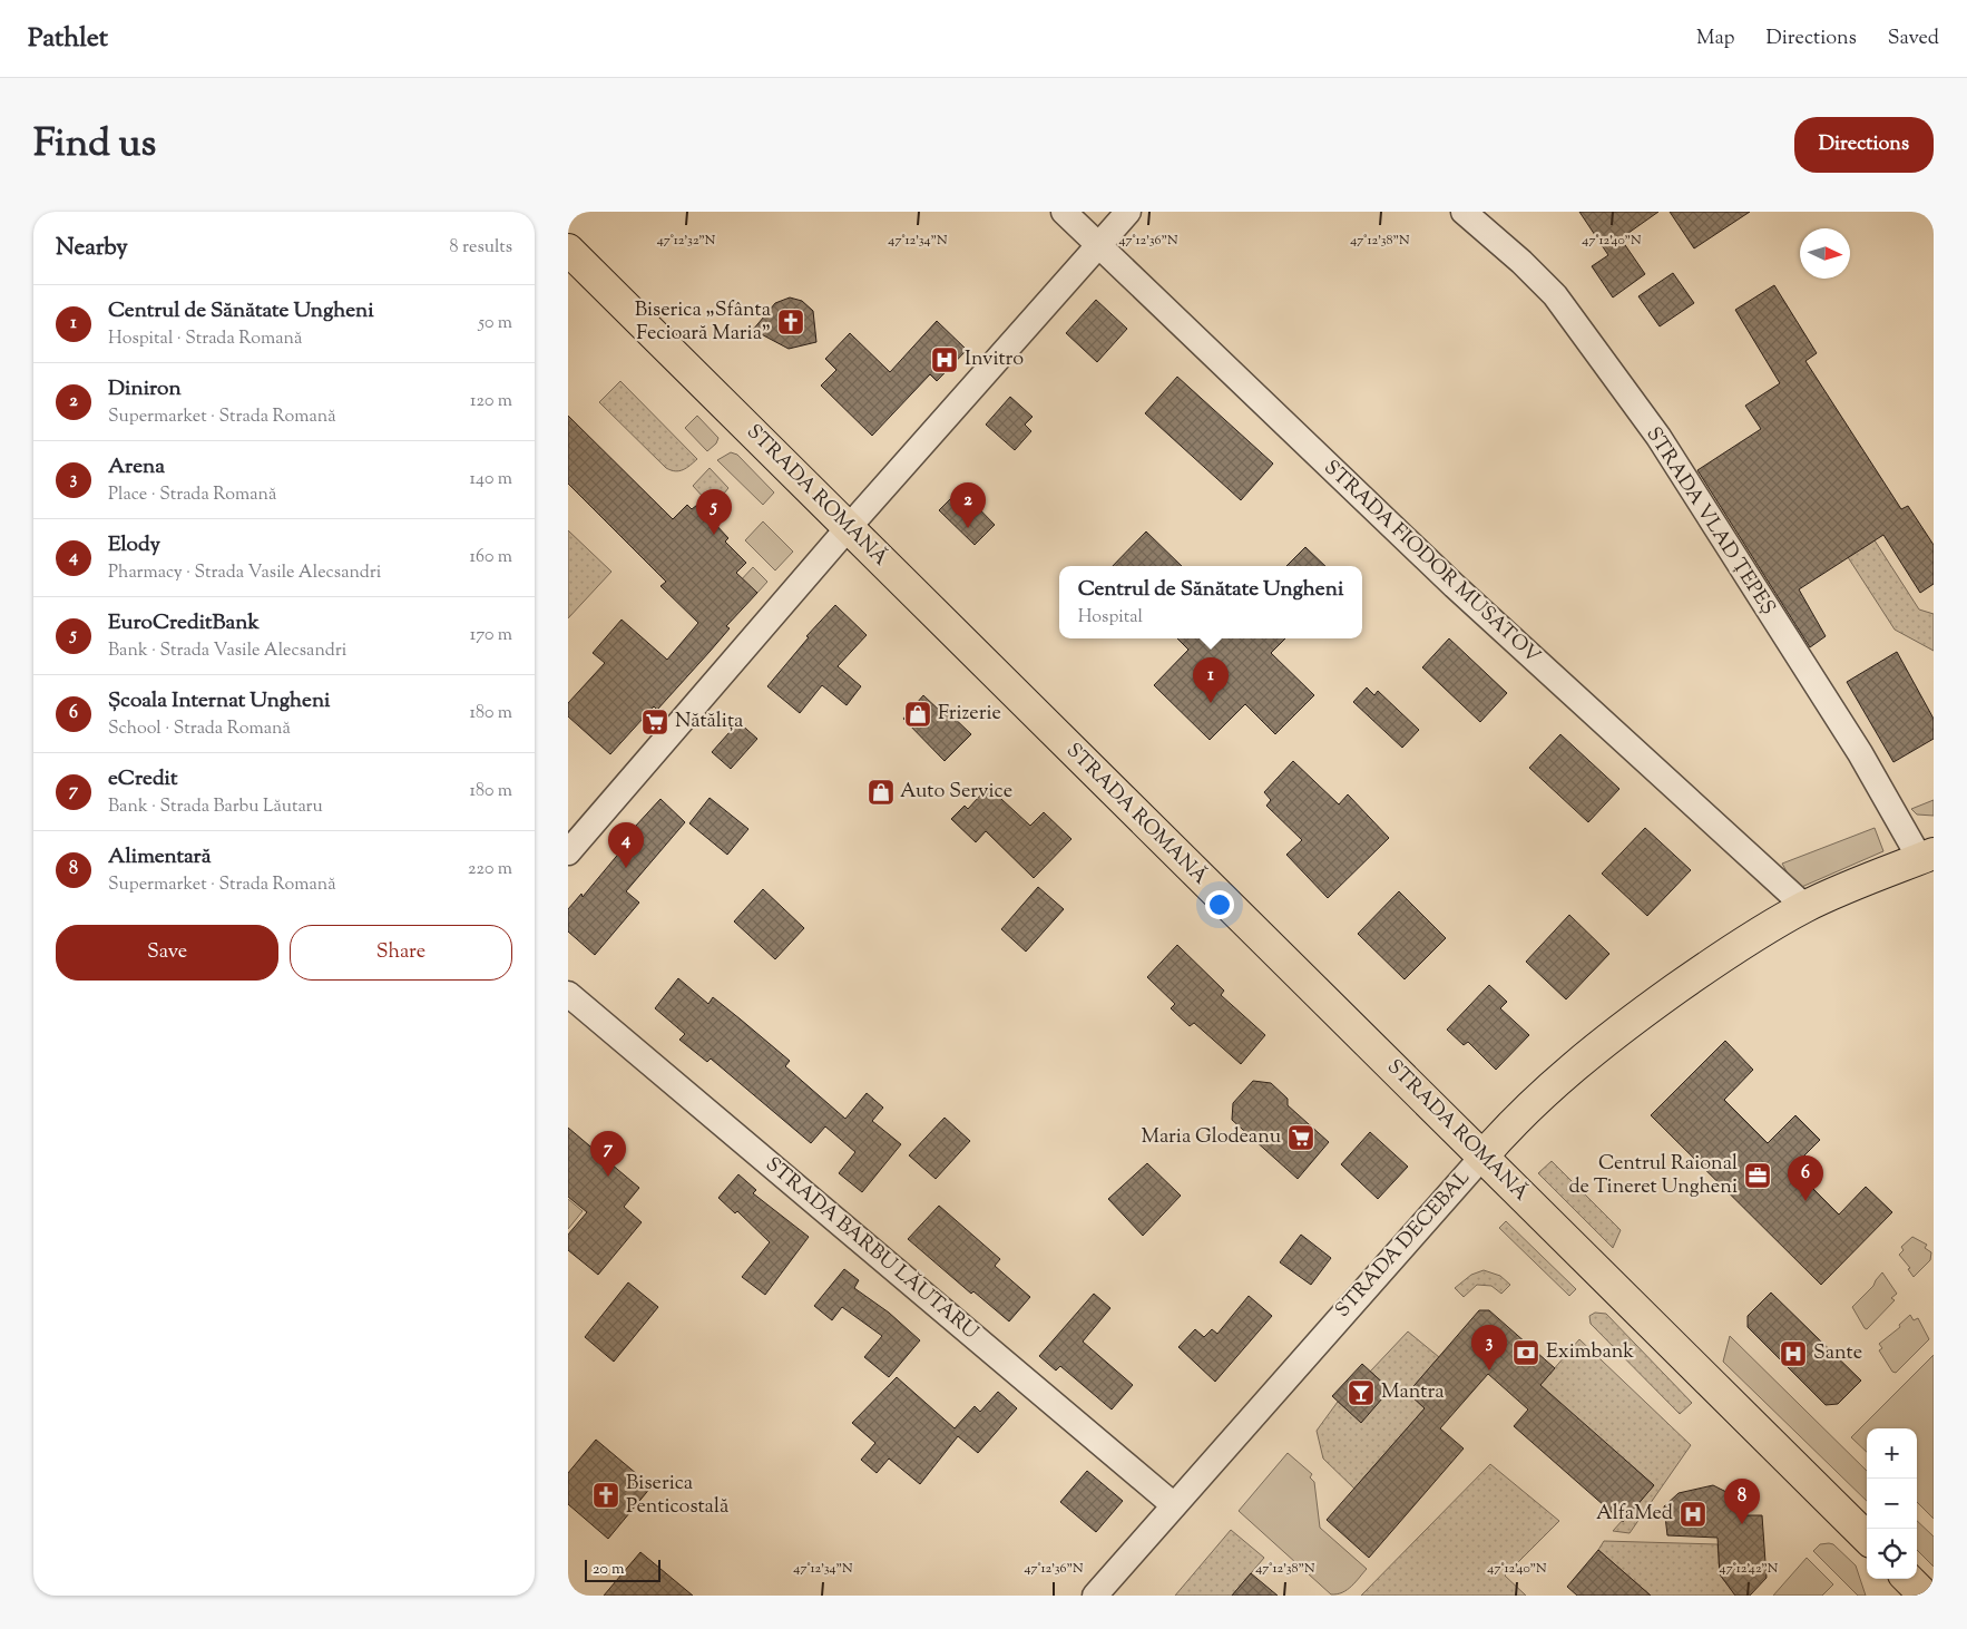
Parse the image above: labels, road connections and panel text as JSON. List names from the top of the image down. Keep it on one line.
{"streets":{"main road":["STRADA ROMANĂ","STRADA DECEBAL"],"street":["STRADA VLAD ŢEPEȘ","STRADA FIODOR MUSATOV","STRADA BARBU LĂUTARU"]},"crossings":[["STRADA ROMANĂ","STRADA DECEBAL"],["STRADA VLAD ŢEPEȘ","STRADA DECEBAL"],["STRADA FIODOR MUSATOV","STRADA DECEBAL"],["STRADA DECEBAL","STRADA BARBU LĂUTARU"]],"places":{"church":["Biserica „Sfânta Fecioară Maria”","Biserica Penticostală"],"hospital":["Invitro","Sante","AlfaMed"],"shop":["Frizerie","Auto Service"],"supermarket":["Nătălița","Maria Glodeanu"],"office":["Centrul Raional de Tineret Ungheni"],"bank":["Eximbank"],"bar":["Mantra"]},"scale_bar":"20 m","north":"right","page":{"header":"Pathlet","nav":["Map","Directions","Saved"],"title":"Find us","buttons":["Directions",["Save","Share"]],"heading":["Nearby","8 results"],"list":[{"mark":"1","name":"Centrul de Sănătate Ungheni","note":"Hospital · Strada Romană","value":"50 m"},{"mark":"2","name":"Diniron","note":"Supermarket · Strada Romană","value":"120 m"},{"mark":"3","name":"Arena","note":"Place · Strada Romană","value":"140 m"},{"mark":"4","name":"Elody","note":"Pharmacy · Strada Vasile Alecsandri","value":"160 m"},{"mark":"5","name":"EuroCreditBank","note":"Bank · Strada Vasile Alecsandri","value":"170 m"},{"mark":"6","name":"Școala Internat Ungheni","note":"School · Strada Romană","value":"180 m"},{"mark":"7","name":"eCredit","note":"Bank · Strada Barbu Lăutaru","value":"180 m"},{"mark":"8","name":"Alimentară","note":"Supermarket · Strada Romană","value":"220 m"}],"pins":["2","5","1","4","7","6","3","8"],"popup":["Centrul de Sănătate Ungheni","Hospital"],"map_buttons":["+","−"],"scale":"20 m"},"coordinates":["47°12'32\"N","47°12'34\"N","47°12'36\"N","47°12'38\"N","47°12'40\"N","47°12'42\"N"]}
